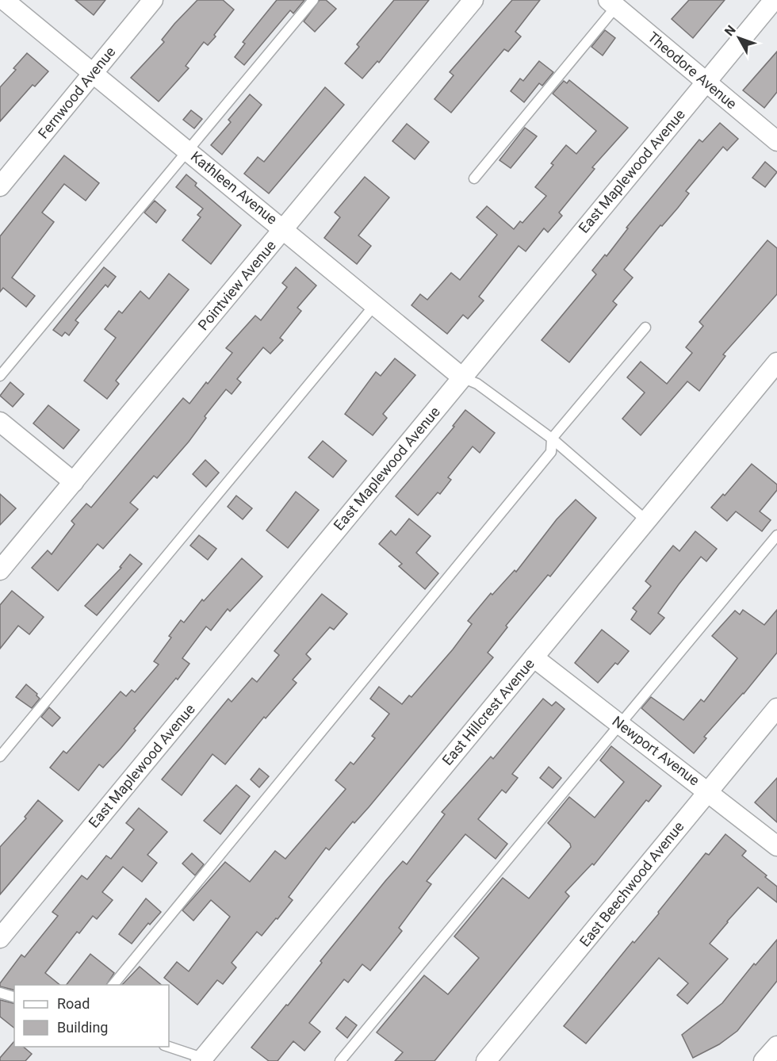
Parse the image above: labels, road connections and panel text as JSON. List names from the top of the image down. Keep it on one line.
{"streets":{"street":["Theodore Avenue","Fernwood Avenue","East Maplewood Avenue","Kathleen Avenue","Pointview Avenue","East Hillcrest Avenue","Newport Avenue","East Beechwood Avenue"]},"crossings":[["Theodore Avenue","East Maplewood Avenue"],["Fernwood Avenue","Kathleen Avenue"],["East Maplewood Avenue","Kathleen Avenue"],["Kathleen Avenue","Pointview Avenue"],["East Hillcrest Avenue","Newport Avenue"],["Newport Avenue","East Beechwood Avenue"]],"legend":["Road","Building"],"north":"top left"}
